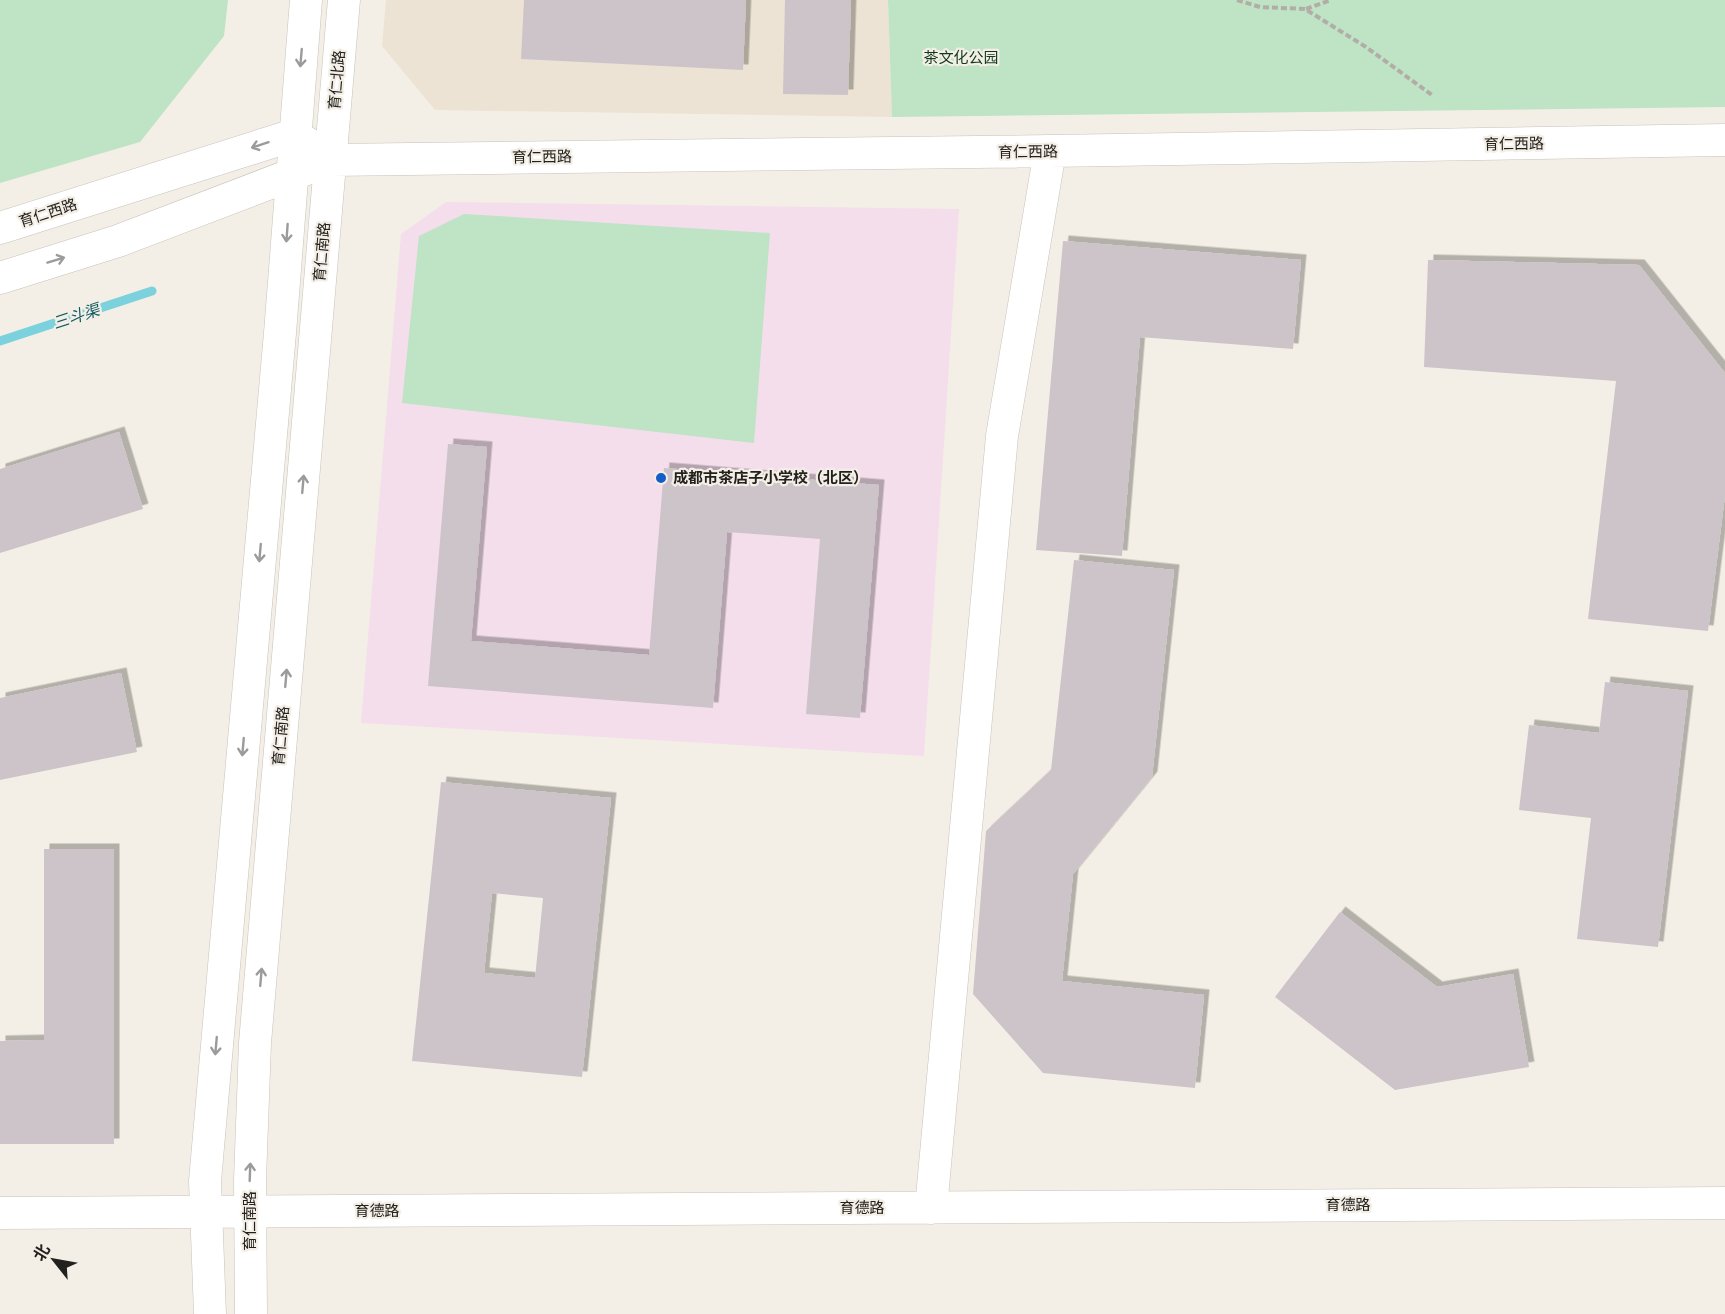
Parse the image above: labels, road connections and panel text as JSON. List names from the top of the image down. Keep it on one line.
{"streets":{"street":["育仁北路","育仁西路","育仁南路","育德路"]},"crossings":[["育仁北路","育仁西路"],["育仁北路","育仁南路"],["育仁西路","育仁南路"],["育仁南路","育德路"]],"water":["三斗渠"],"parks":["茶文化公园"],"places":["成都市茶店子小学校（北区）"],"north":"top left"}
